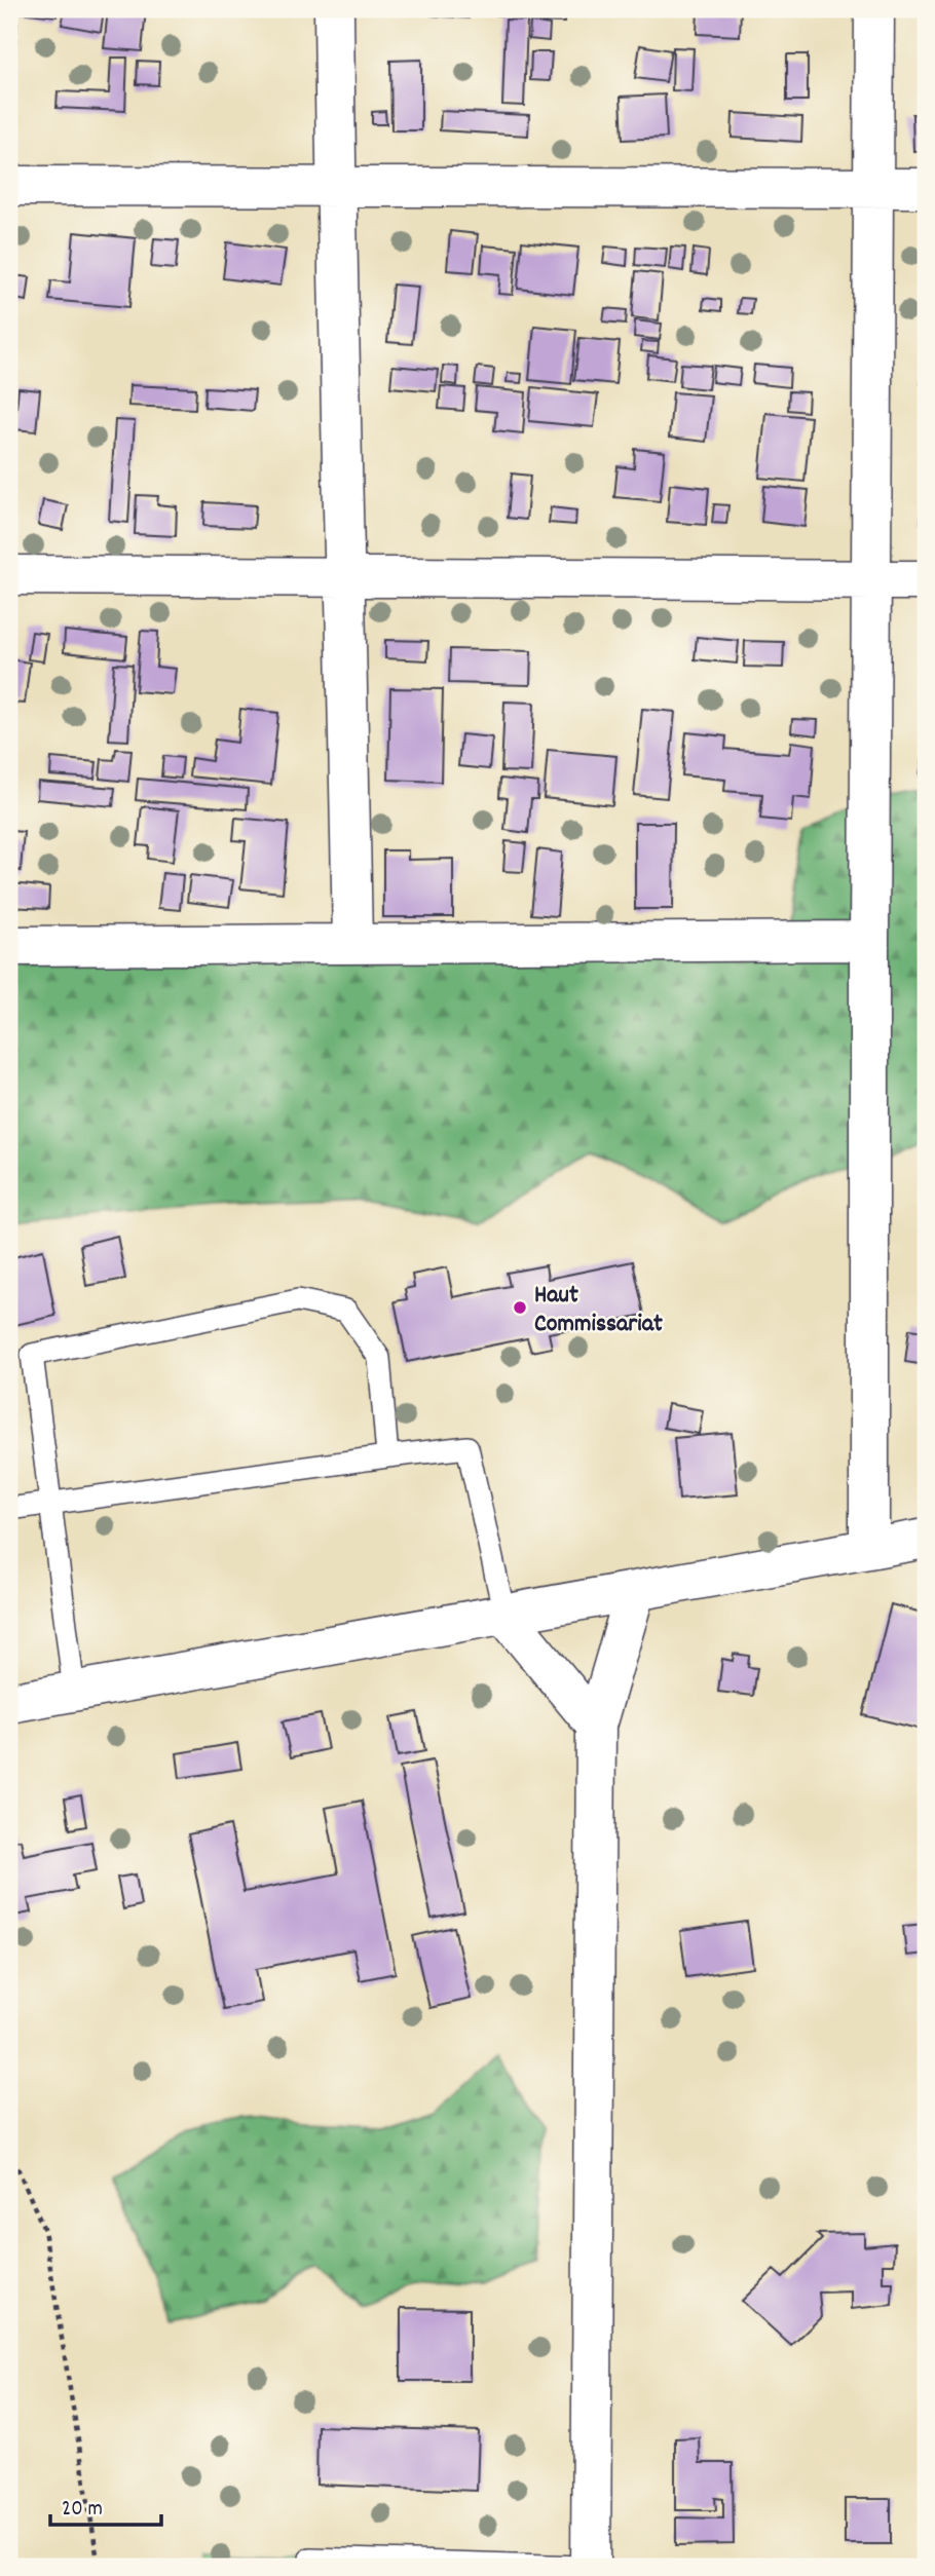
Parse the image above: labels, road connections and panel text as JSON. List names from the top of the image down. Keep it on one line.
{"places":["Haut Commissariat"],"scale_bar":"20 m"}
